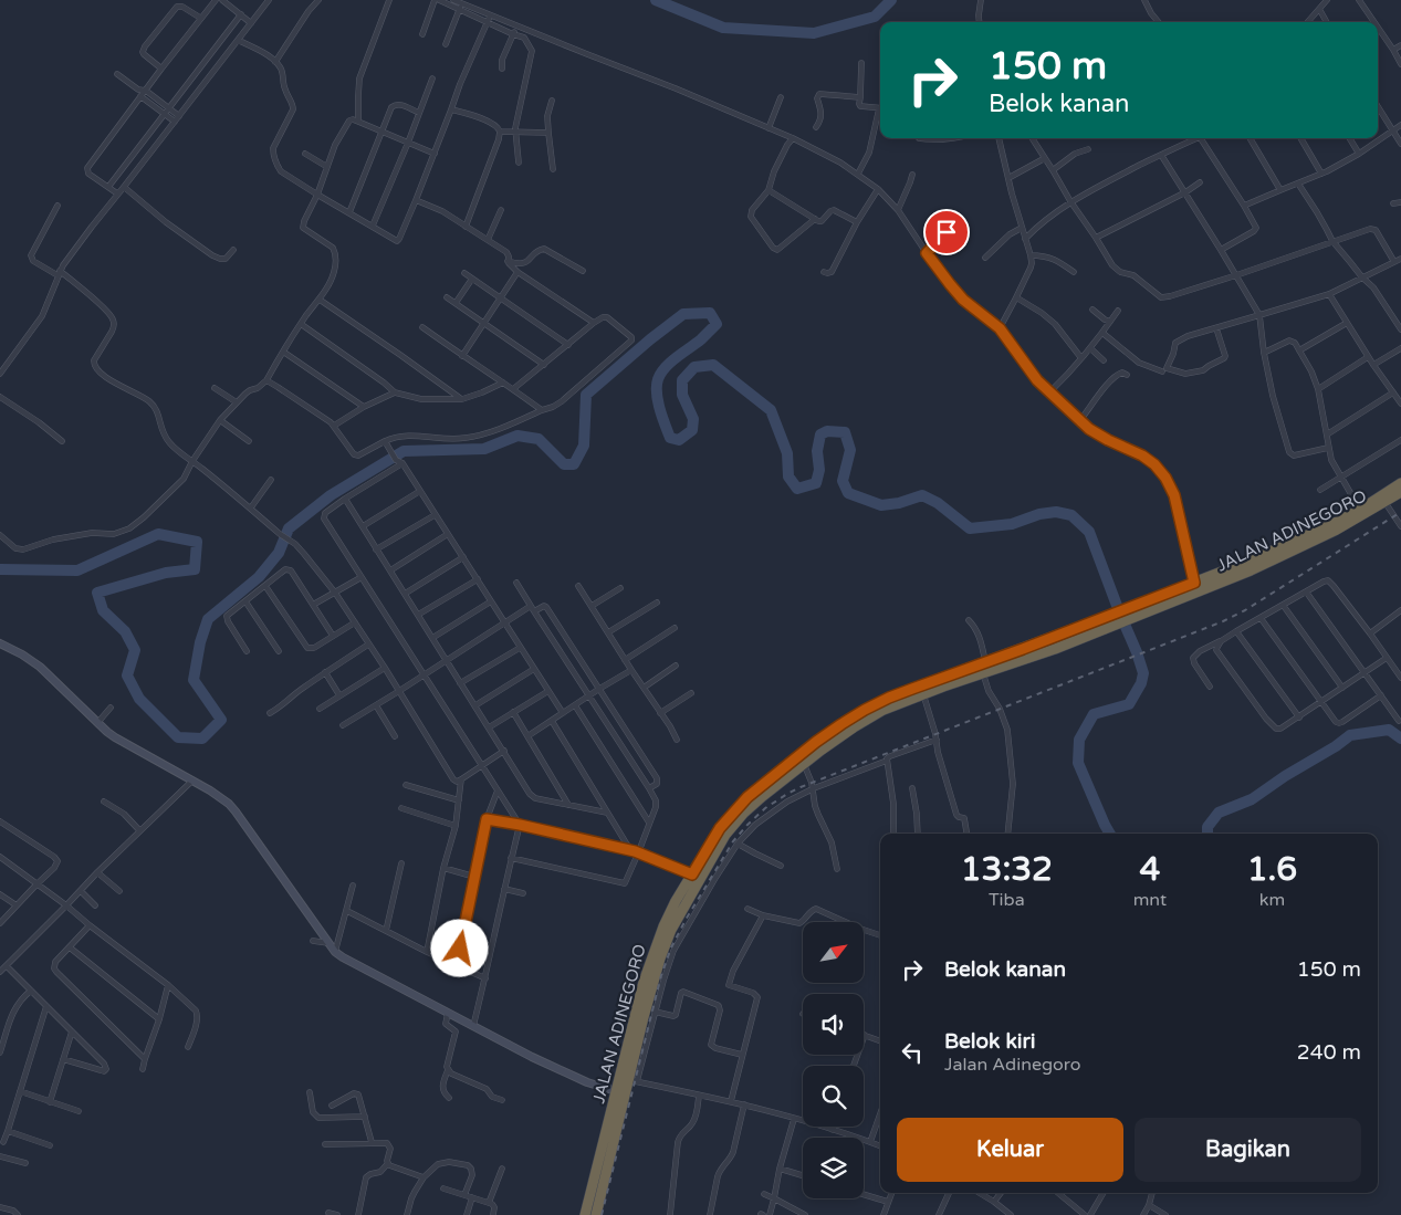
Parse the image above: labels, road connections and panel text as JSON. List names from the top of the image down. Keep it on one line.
{"streets":{"highway":["JALAN ADINEGORO"]},"north":"top right","page":{"turn":["150 m","Belok kanan"],"eta":["13:32","Tiba","4","mnt","1.6","km"],"list":[{"name":"Belok kanan","value":"150 m"},{"name":"Belok kiri","note":"Jalan Adinegoro","value":"240 m"}],"buttons":["Keluar","Bagikan"]}}
